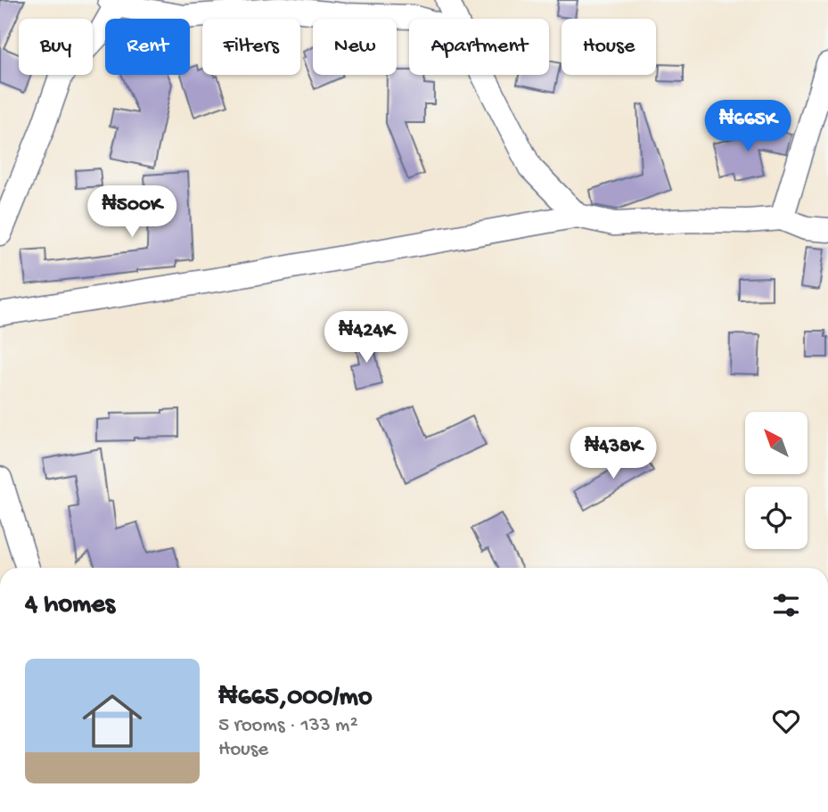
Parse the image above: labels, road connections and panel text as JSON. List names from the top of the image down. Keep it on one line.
{"north":"top left","page":{"chip":["Buy","Rent","Filters","New","Apartment","House"],"price":["₦665K","₦500K","₦424K","₦438K"],"heading":"4 homes","list":[{"name":"₦665,000/mo","note":"5 rooms · 133 m² · House"}]}}
